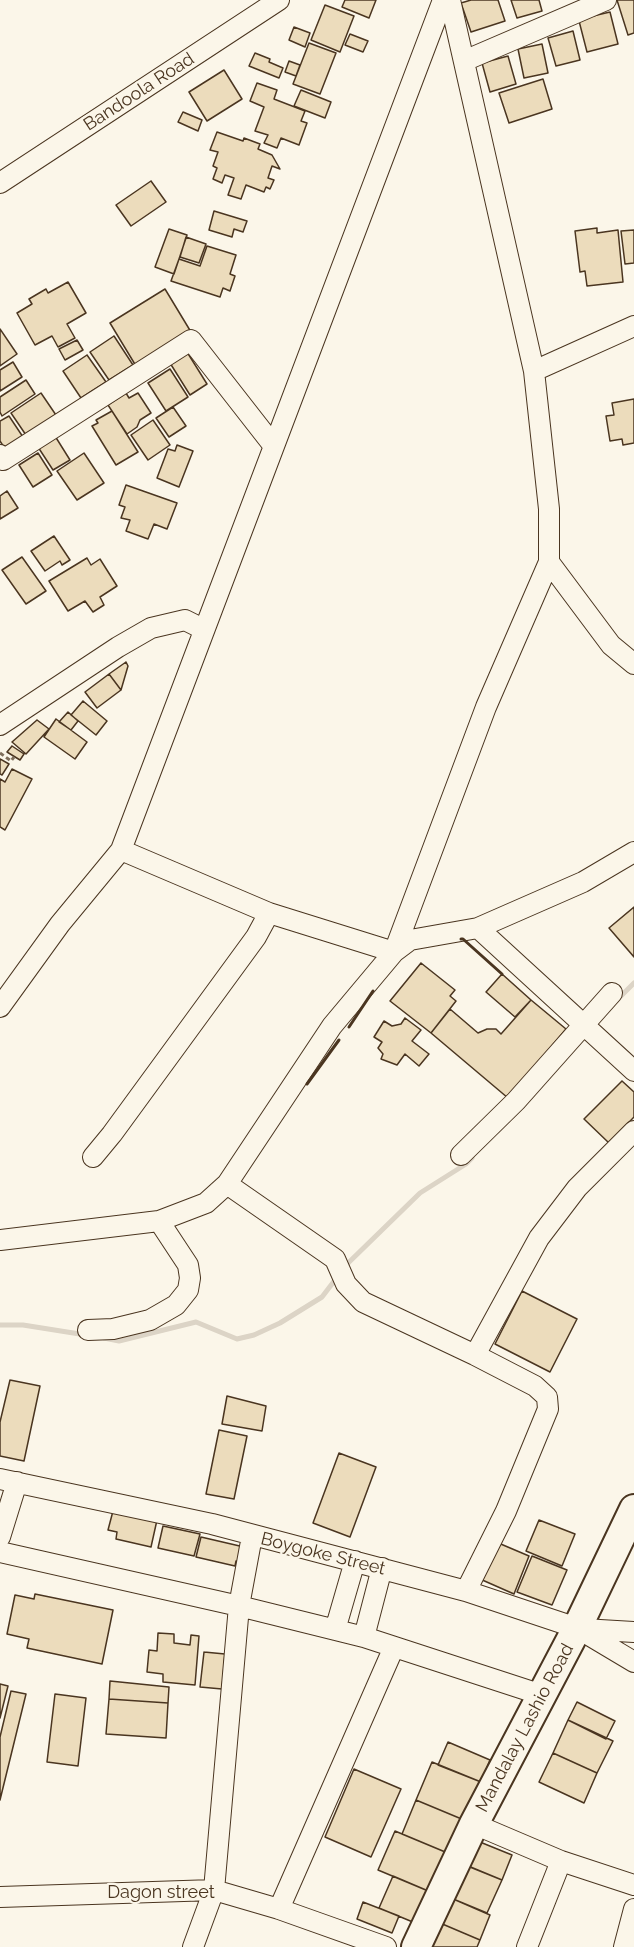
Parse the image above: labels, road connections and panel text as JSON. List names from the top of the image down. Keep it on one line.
{"streets":{"highway":["Mandalay Lashio Road"],"street":["Bandoola Road","Boygoke Street","Dagon street"]},"crossings":[["Boygoke Street","Mandalay Lashio Road"]]}
